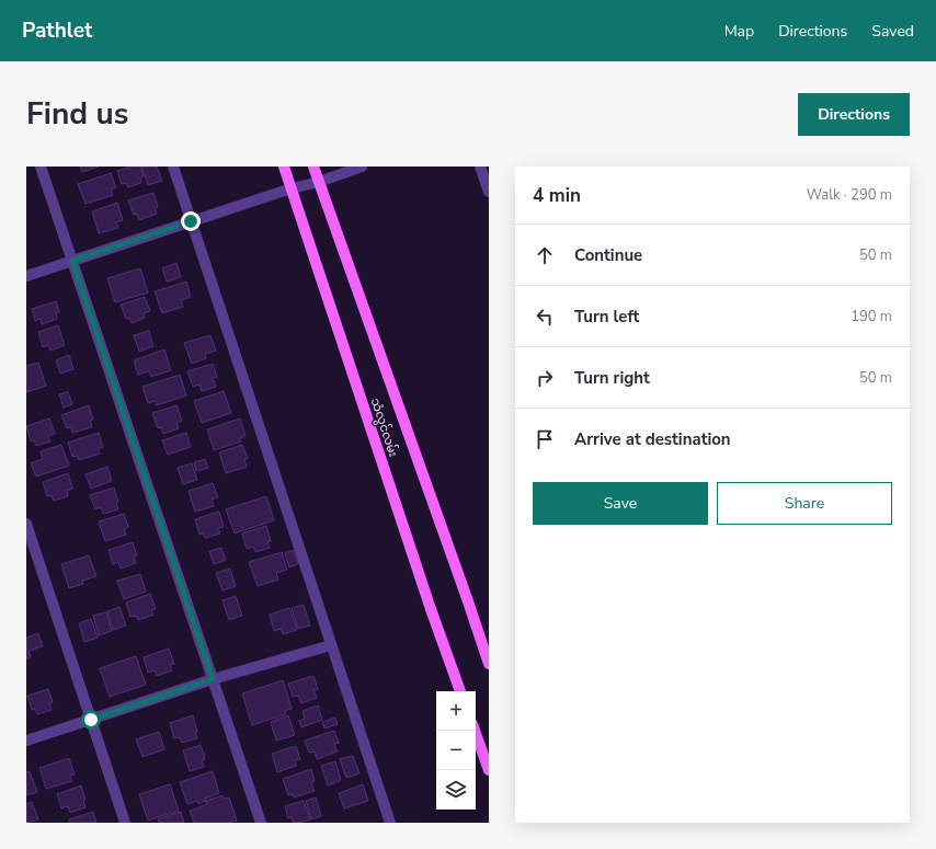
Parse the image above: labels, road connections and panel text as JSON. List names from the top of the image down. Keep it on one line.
{"streets":{"main road":["သံလွင်လမ်း"]},"page":{"header":"Pathlet","nav":["Map","Directions","Saved"],"title":"Find us","buttons":["Directions",["Save","Share"]],"heading":["4 min","Walk · 290 m"],"list":[["Continue","50 m"],["Turn left","190 m"],["Turn right","50 m"],"Arrive at destination"],"map_buttons":["+","−"]}}
